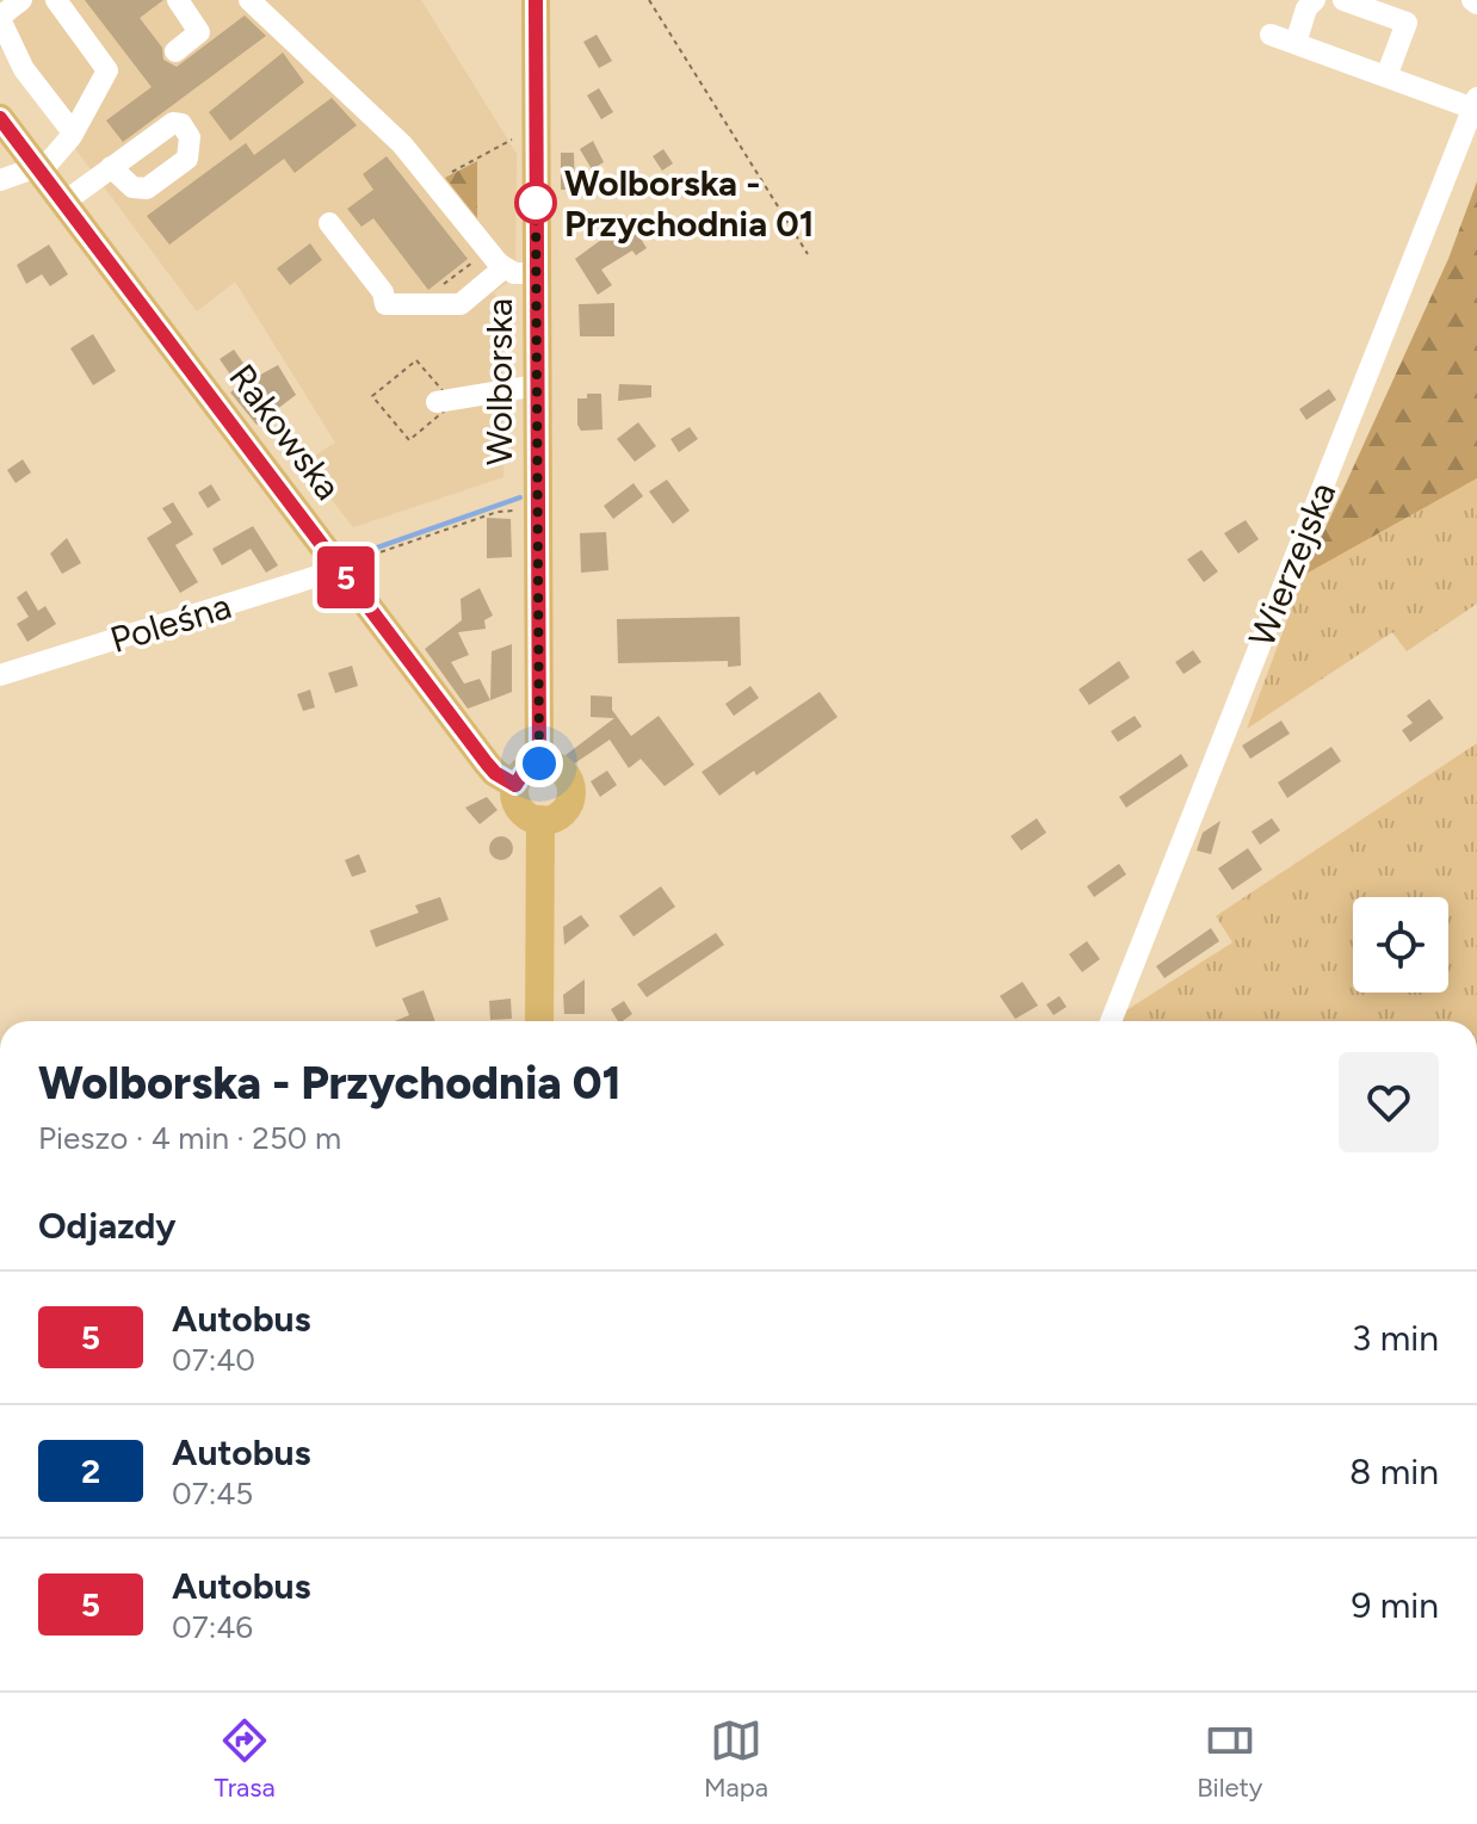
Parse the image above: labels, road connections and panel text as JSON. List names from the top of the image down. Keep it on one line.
{"streets":{"main road":["Wolborska","Rakowska"],"street":["Wierzejska","Poleśna"]},"crossings":[["Wolborska","Rakowska"],["Rakowska","Poleśna"]],"places":["Wolborska - Przychodnia 01"],"lines":["bus line 5"],"page":{"on_map":"5","heading":[["Wolborska - Przychodnia 01","Pieszo · 4 min · 250 m"],"Odjazdy"],"list":[{"mark":"5","name":"Autobus","note":"07:40","value":"3 min"},{"mark":"2","name":"Autobus","note":"07:45","value":"8 min"},{"mark":"5","name":"Autobus","note":"07:46","value":"9 min"}],"tabs":["Trasa","Mapa","Bilety"]}}
